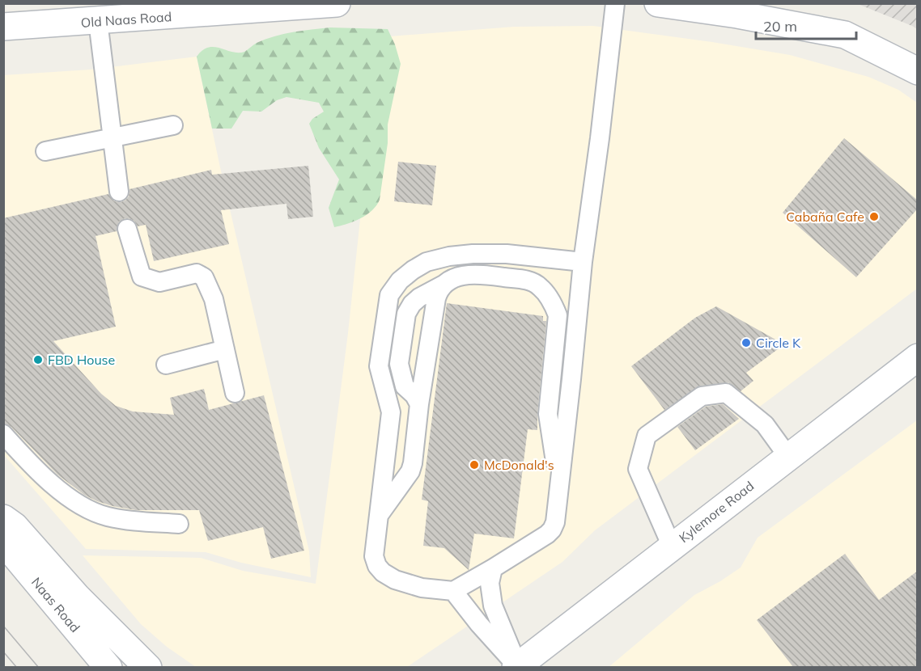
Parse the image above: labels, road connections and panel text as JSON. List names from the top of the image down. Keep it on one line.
{"streets":{"main road":["Old Naas Road","Kylemore Road","Naas Road"]},"places":["Cabaña Cafe","Circle K","FBD House","McDonald's"],"scale_bar":"20 m"}
